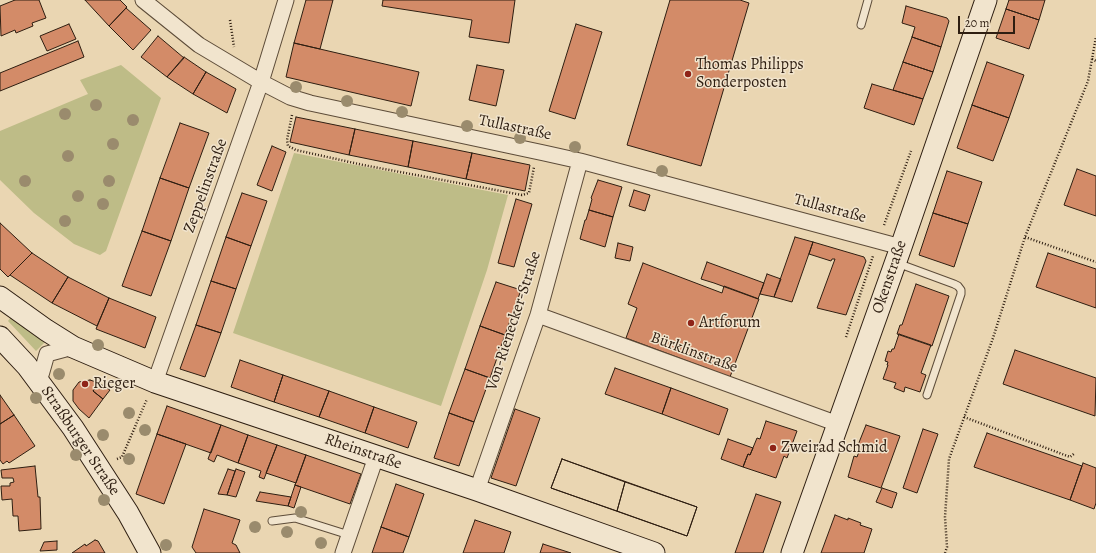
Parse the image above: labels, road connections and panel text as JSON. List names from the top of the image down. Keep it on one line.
{"streets":{"main road":["Okenstraße","Straßburger Straße","Rheinstraße"],"street":["Tullastraße","Zeppelinstraße","Von-Rienecker-Straße","Bürklinstraße"]},"crossings":[["Tullastraße","Zeppelinstraße"],["Tullastraße","Okenstraße"],["Tullastraße","Von-Rienecker-Straße"],["Zeppelinstraße","Rheinstraße"],["Okenstraße","Bürklinstraße"],["Von-Rienecker-Straße","Bürklinstraße"],["Von-Rienecker-Straße","Rheinstraße"]],"places":["Thomas Philipps Sonderposten","Artforum","Rieger","Zweirad Schmid"],"scale_bar":"20 m"}
